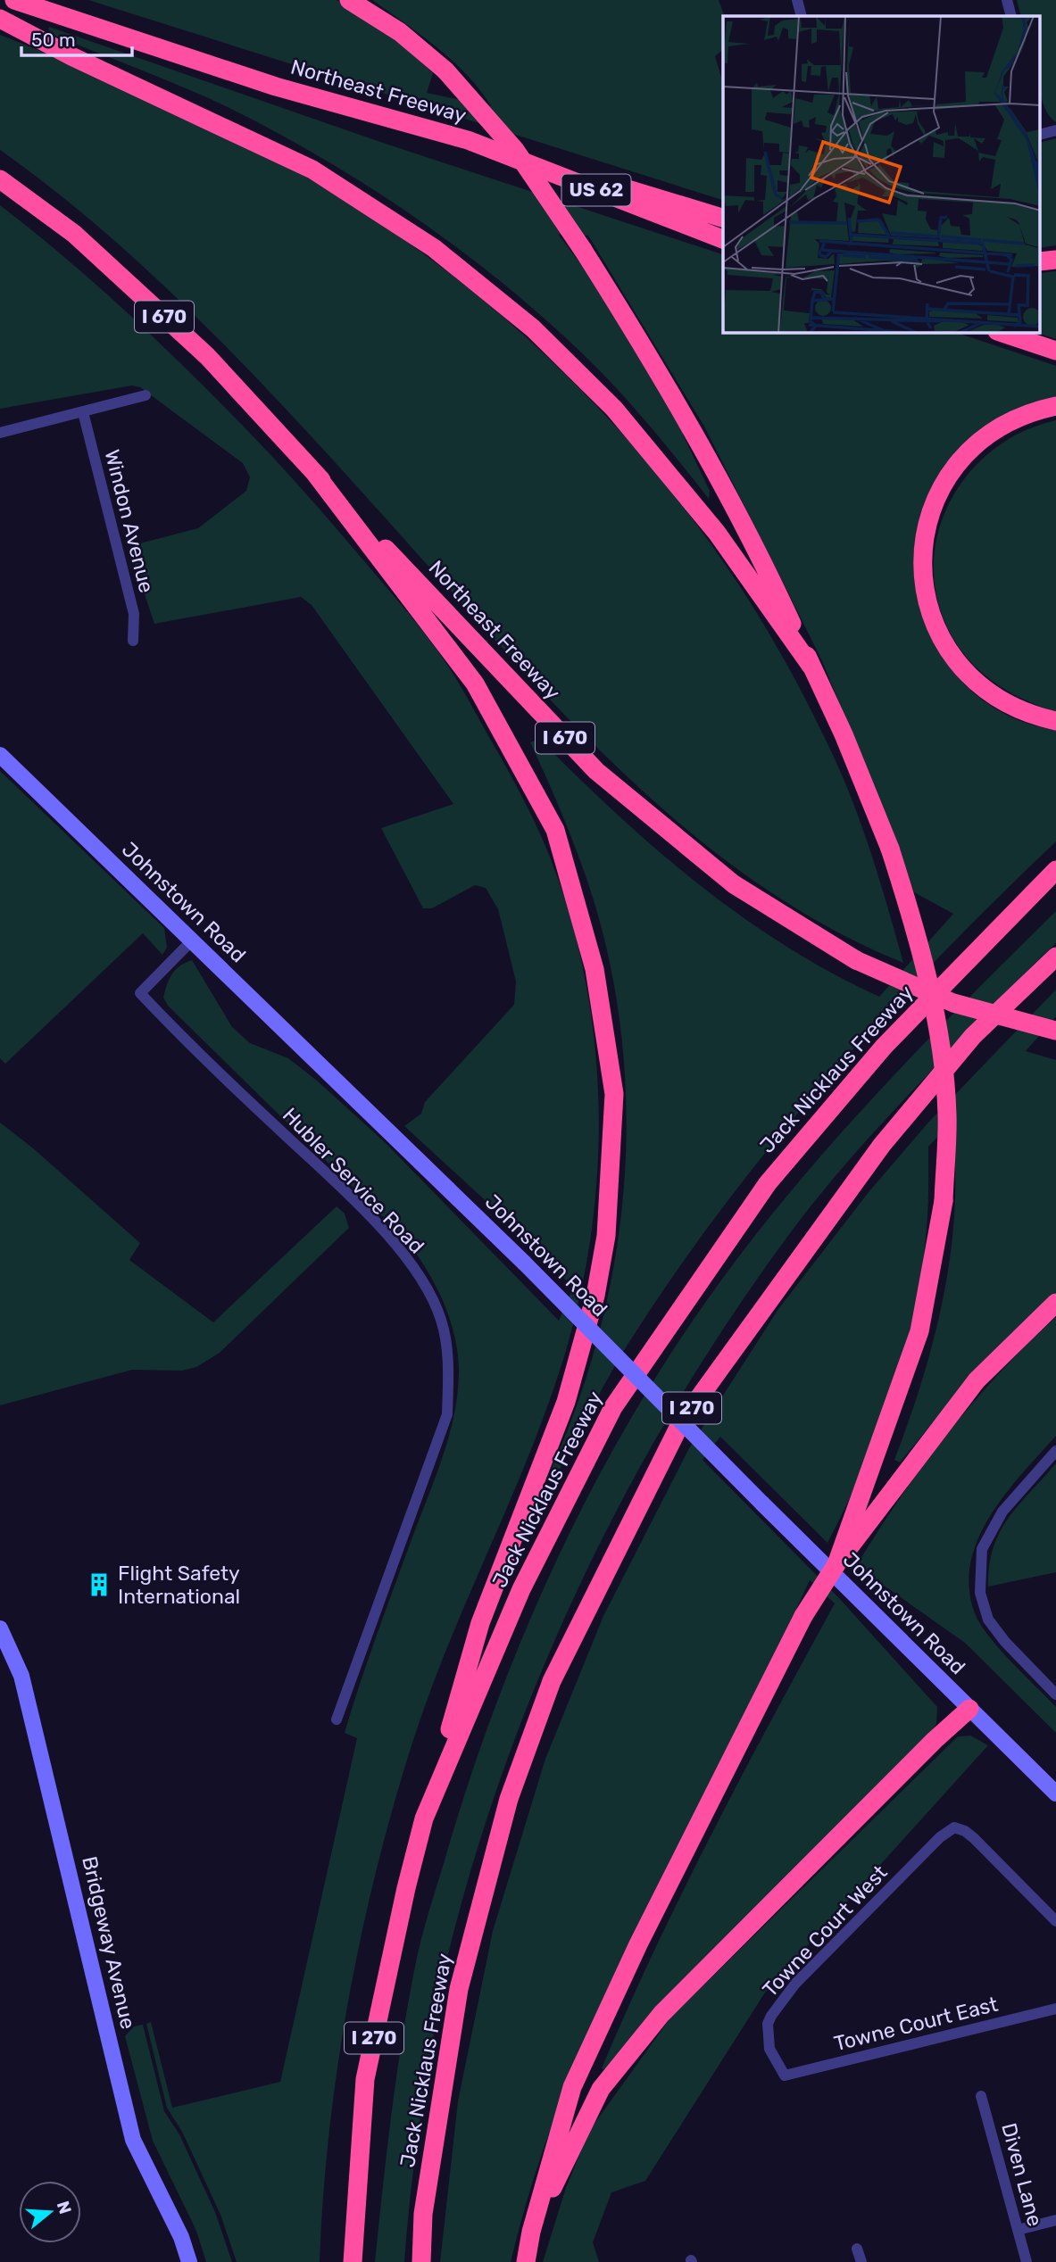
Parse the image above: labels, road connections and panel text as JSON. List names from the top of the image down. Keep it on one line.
{"streets":{"highway":["Northeast Freeway","US 62","I 670","Jack Nicklaus Freeway","I 270"],"main road":["Johnstown Road","Bridgeway Avenue"],"street":["Windon Avenue","Hubler Service Road","Towne Court West","Towne Court East","Diven Lane"]},"crossings":[["Johnstown Road","Hubler Service Road"],["Towne Court West","Towne Court East"]],"places":{"building":["Flight Safety International"]},"scale_bar":"50 m","north":"right"}
